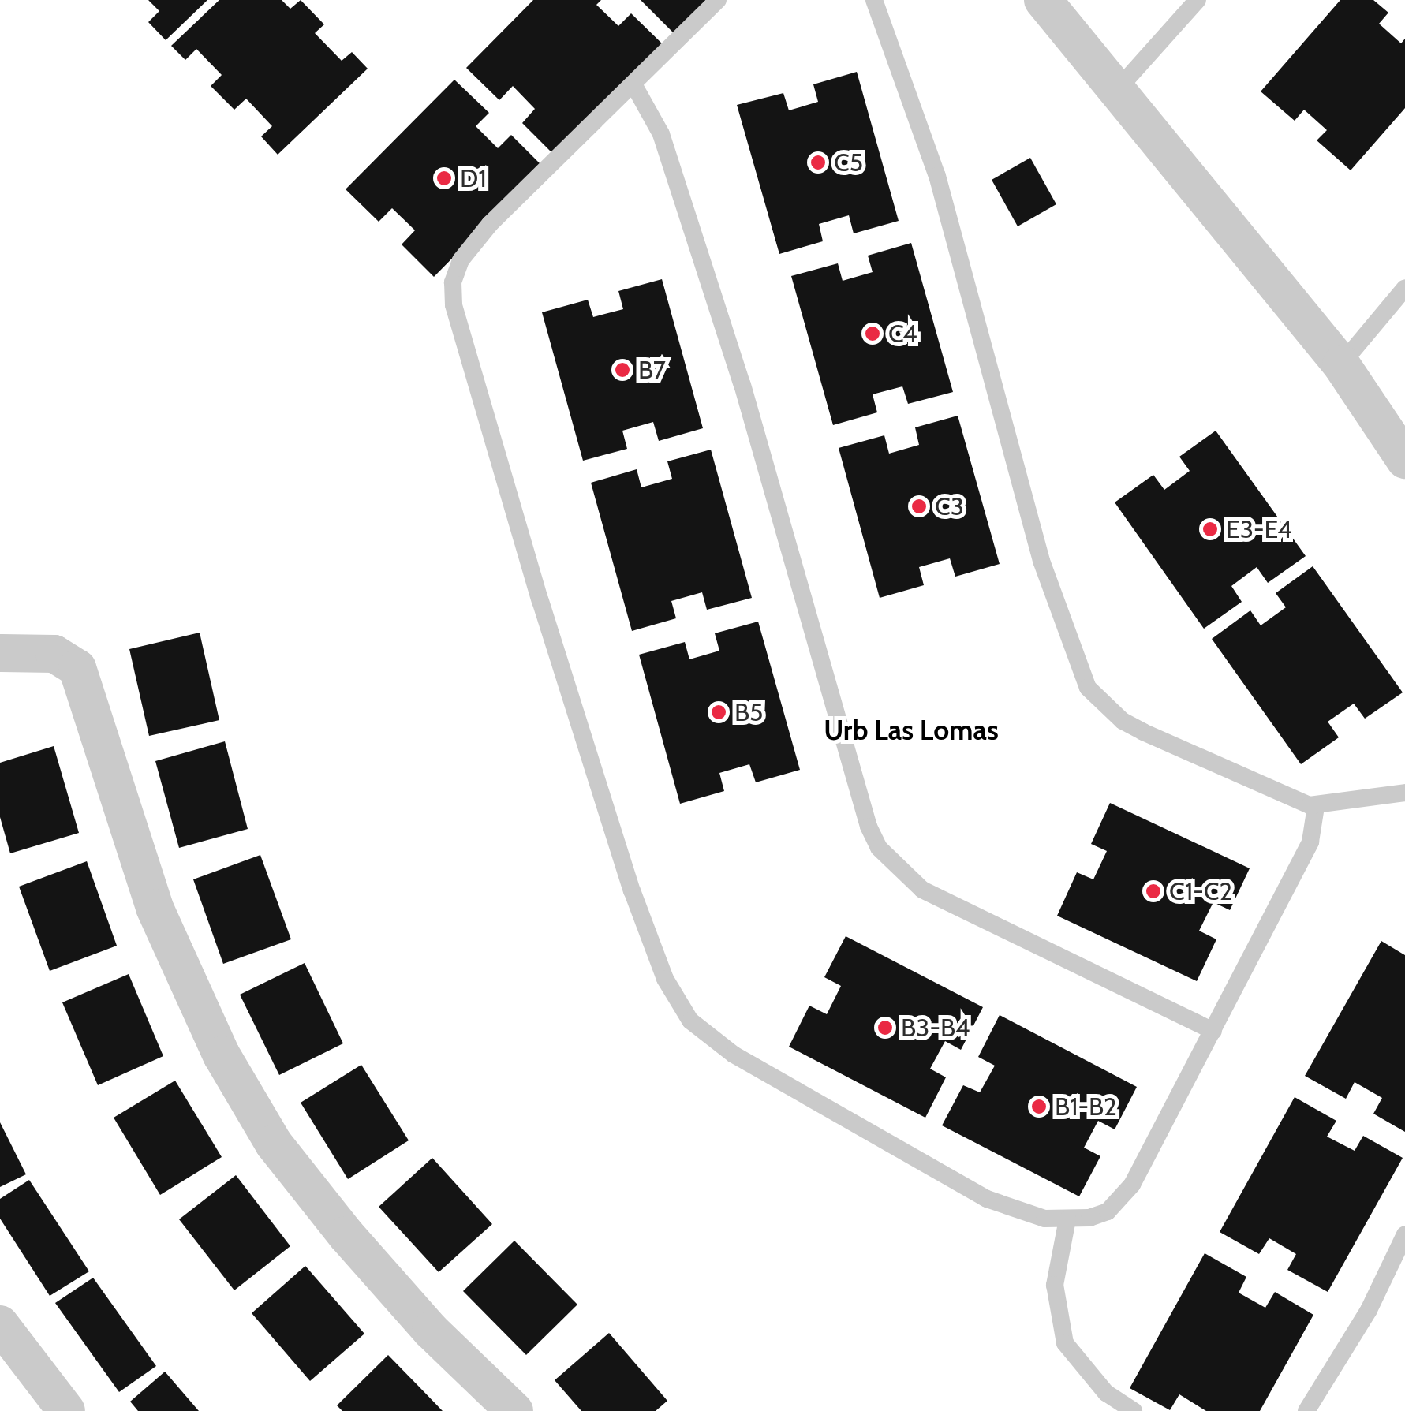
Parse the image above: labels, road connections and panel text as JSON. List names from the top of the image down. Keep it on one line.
{"districts":["Urb Las Lomas"],"places":["C5","D1","C4","B7","C3","E3-E4","B5","C1-C2","B3-B4","B1-B2"]}
